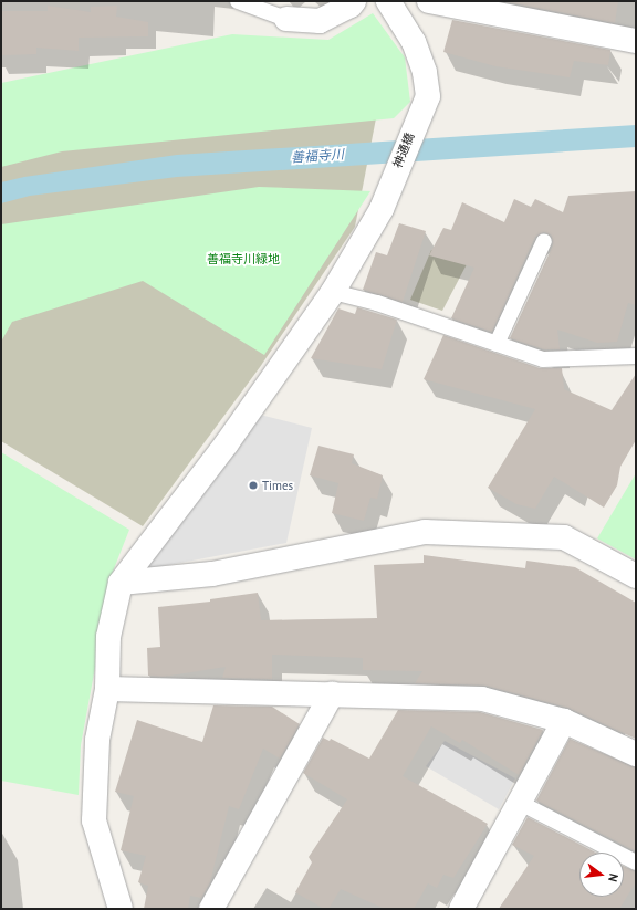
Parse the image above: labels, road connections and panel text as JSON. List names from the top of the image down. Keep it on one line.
{"streets":{"street":["神通橋"]},"water":["善福寺川"],"parks":["善福寺川緑地"],"places":["Times"],"north":"right"}
